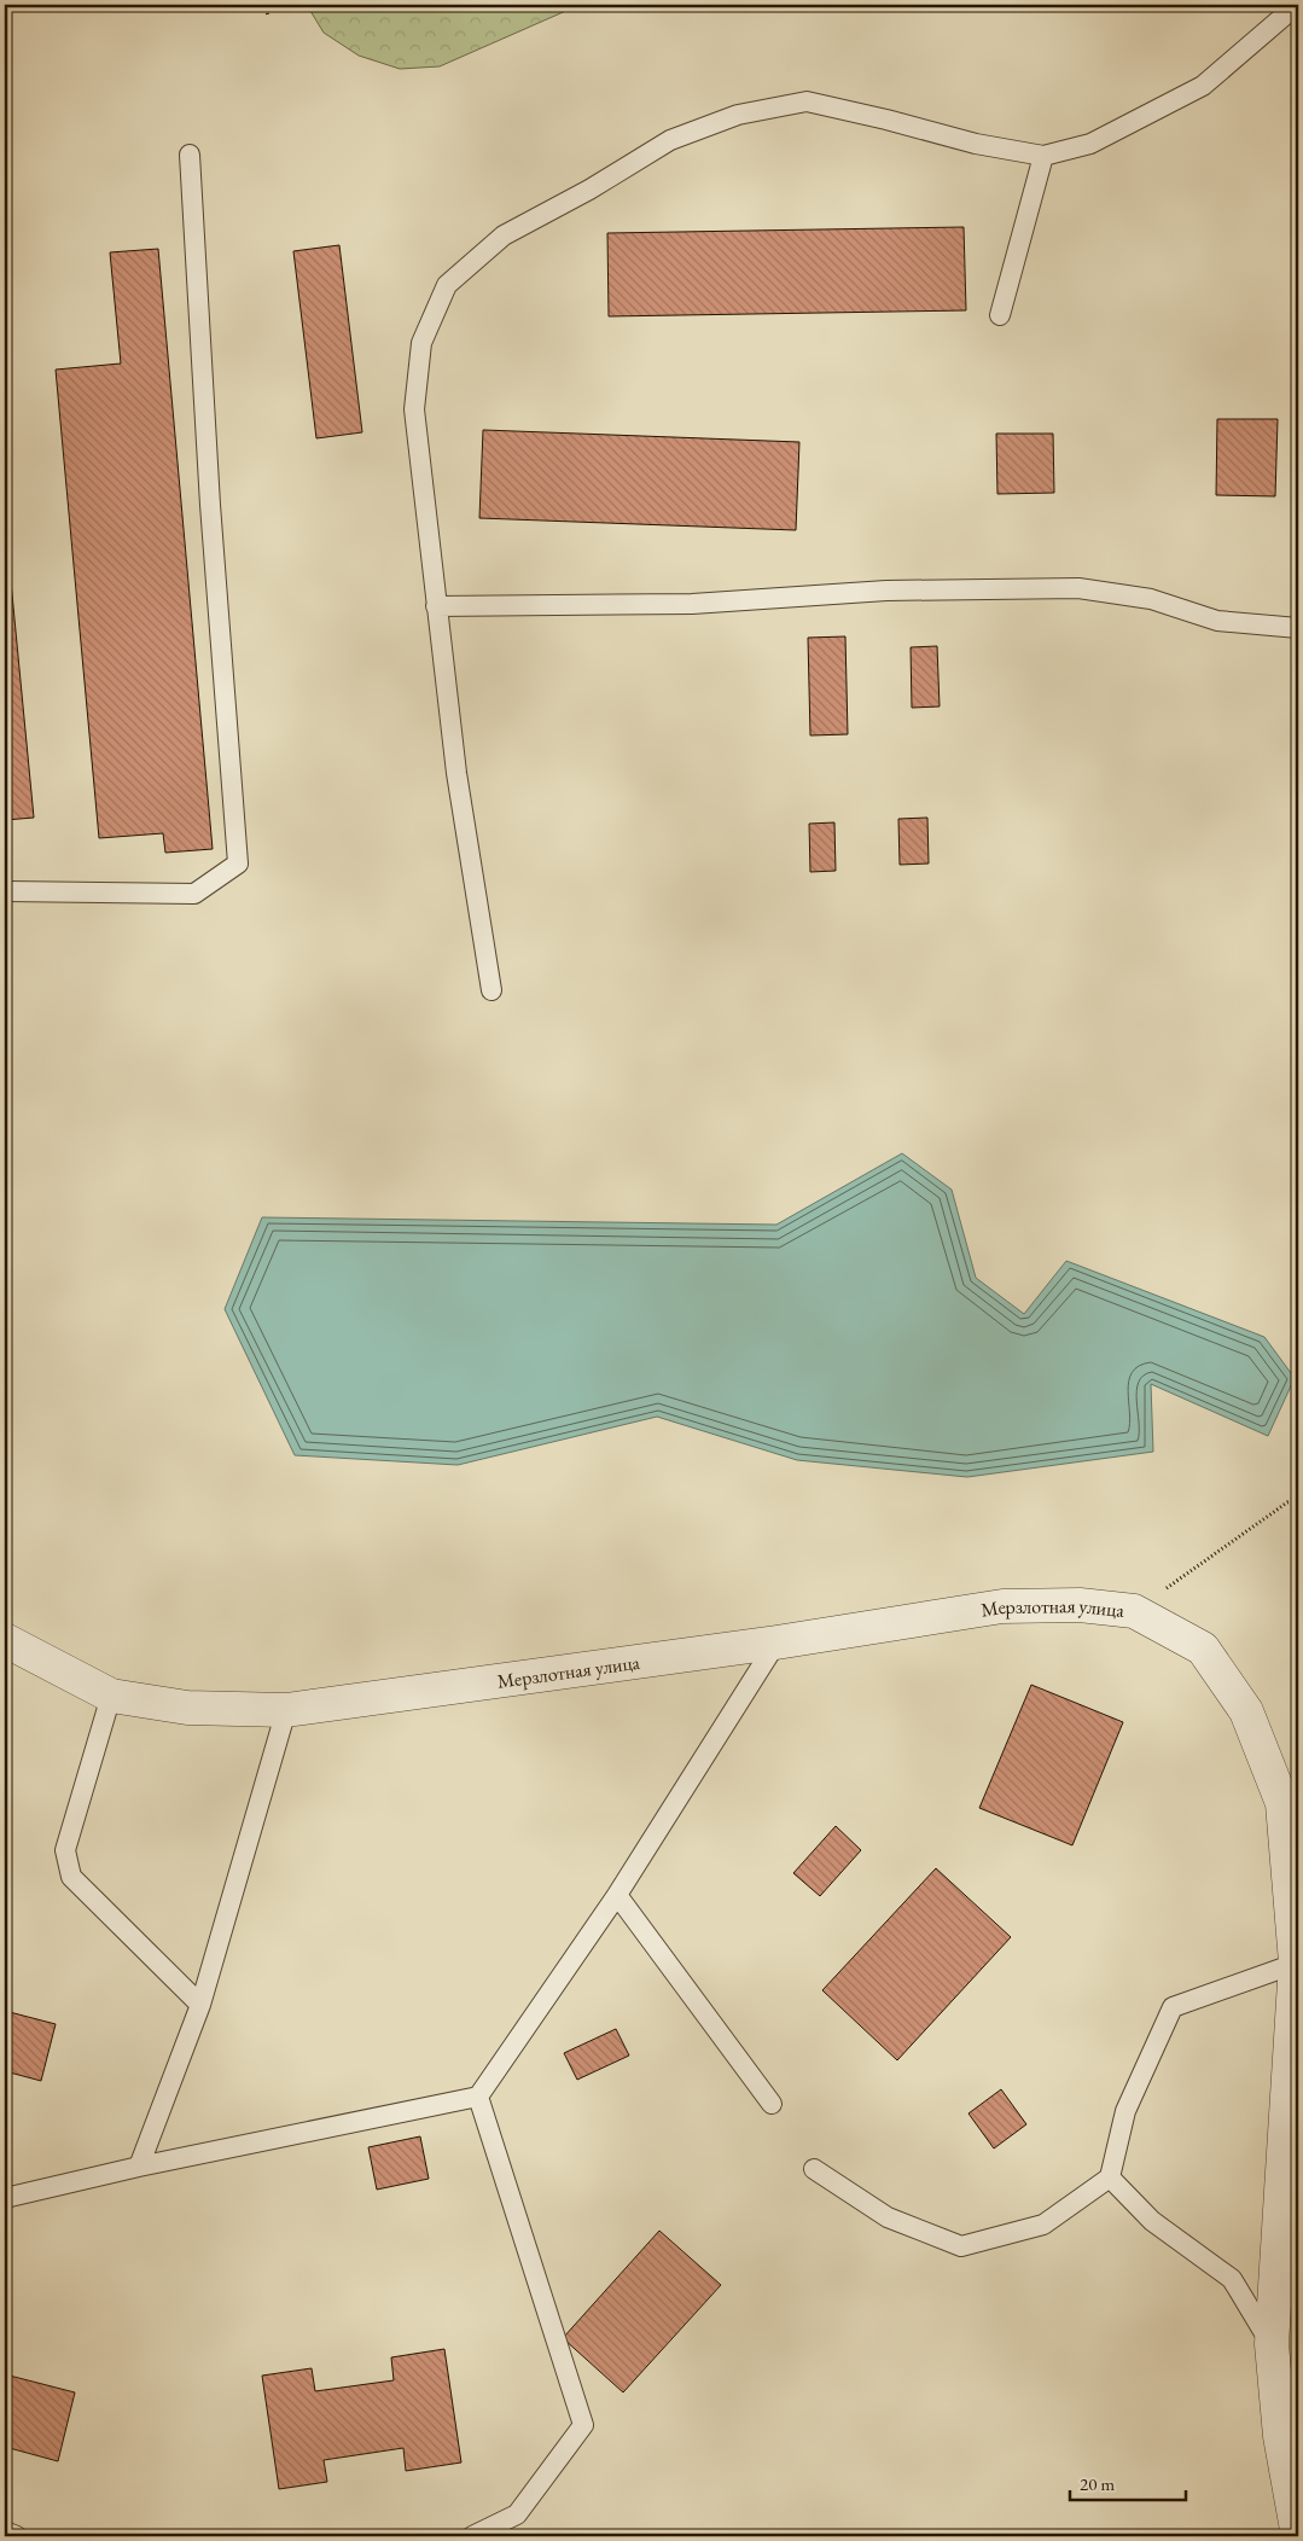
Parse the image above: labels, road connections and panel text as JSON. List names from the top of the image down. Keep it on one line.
{"streets":{"street":["Мерзлотная улица"]},"scale_bar":"20 m"}
